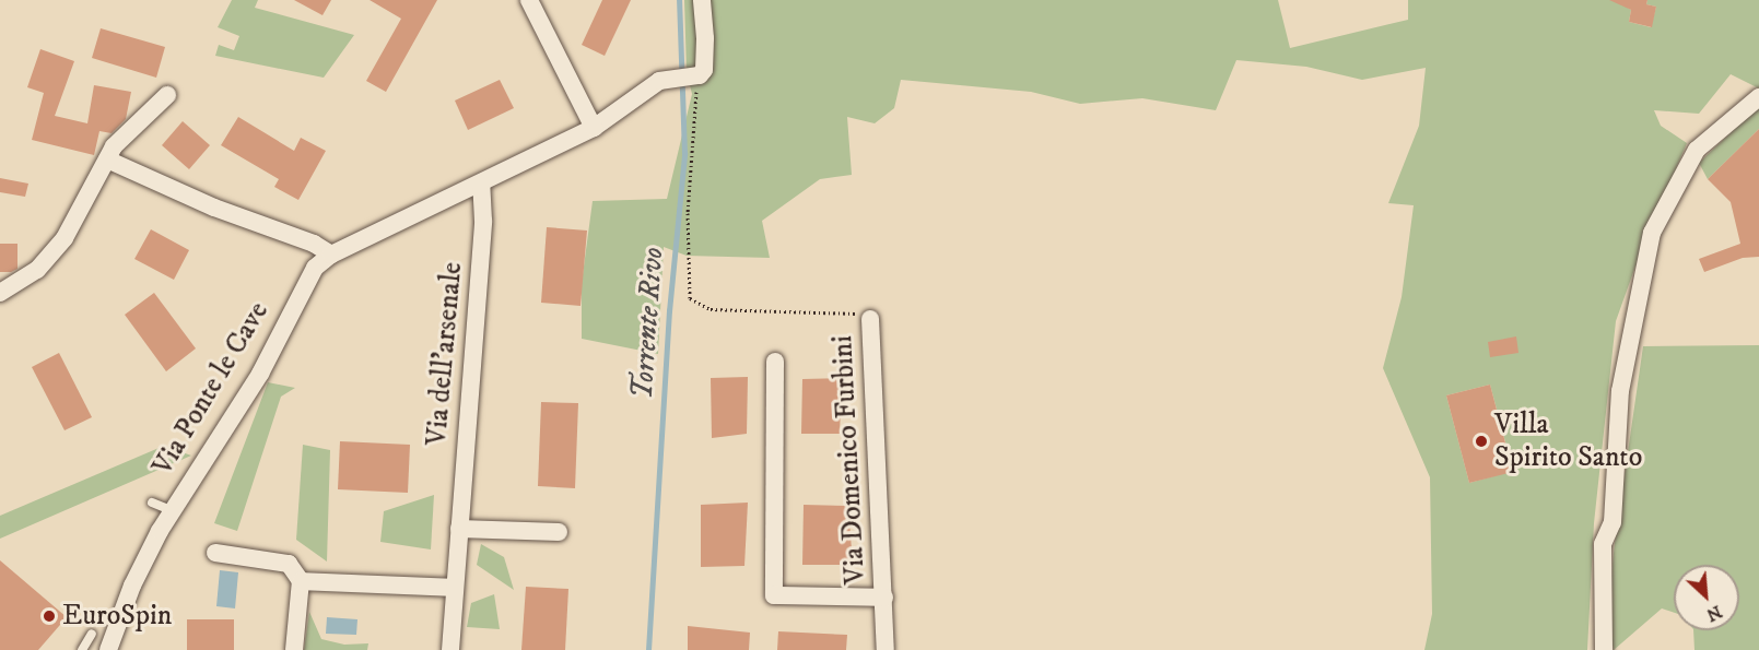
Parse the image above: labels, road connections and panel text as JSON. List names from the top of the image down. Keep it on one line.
{"streets":{"street":["Via dell'arsenale","Via Ponte le Cave","Via Domenico Furbini"]},"crossings":[["Via dell'arsenale","Via Ponte le Cave"]],"water":["Torrente Rivo"],"places":["Villa Spirito Santo","EuroSpin"],"north":"bottom right"}
